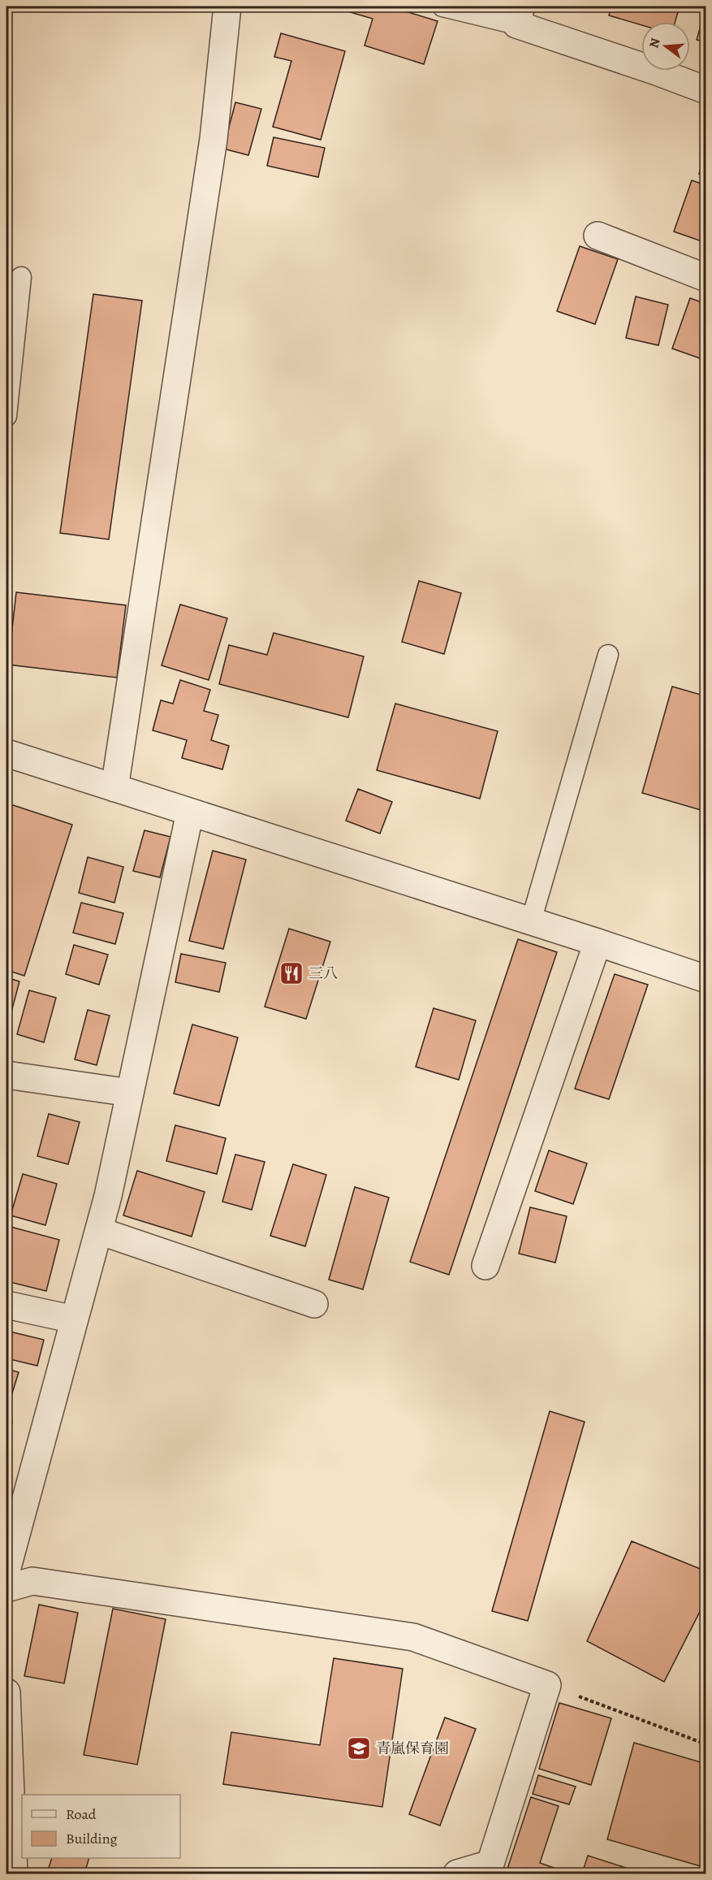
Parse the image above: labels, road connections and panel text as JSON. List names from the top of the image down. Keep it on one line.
{"places":{"restaurant":["三八"],"school or university":["青嵐保育園"]},"legend":["Road","Building"],"north":"left"}
